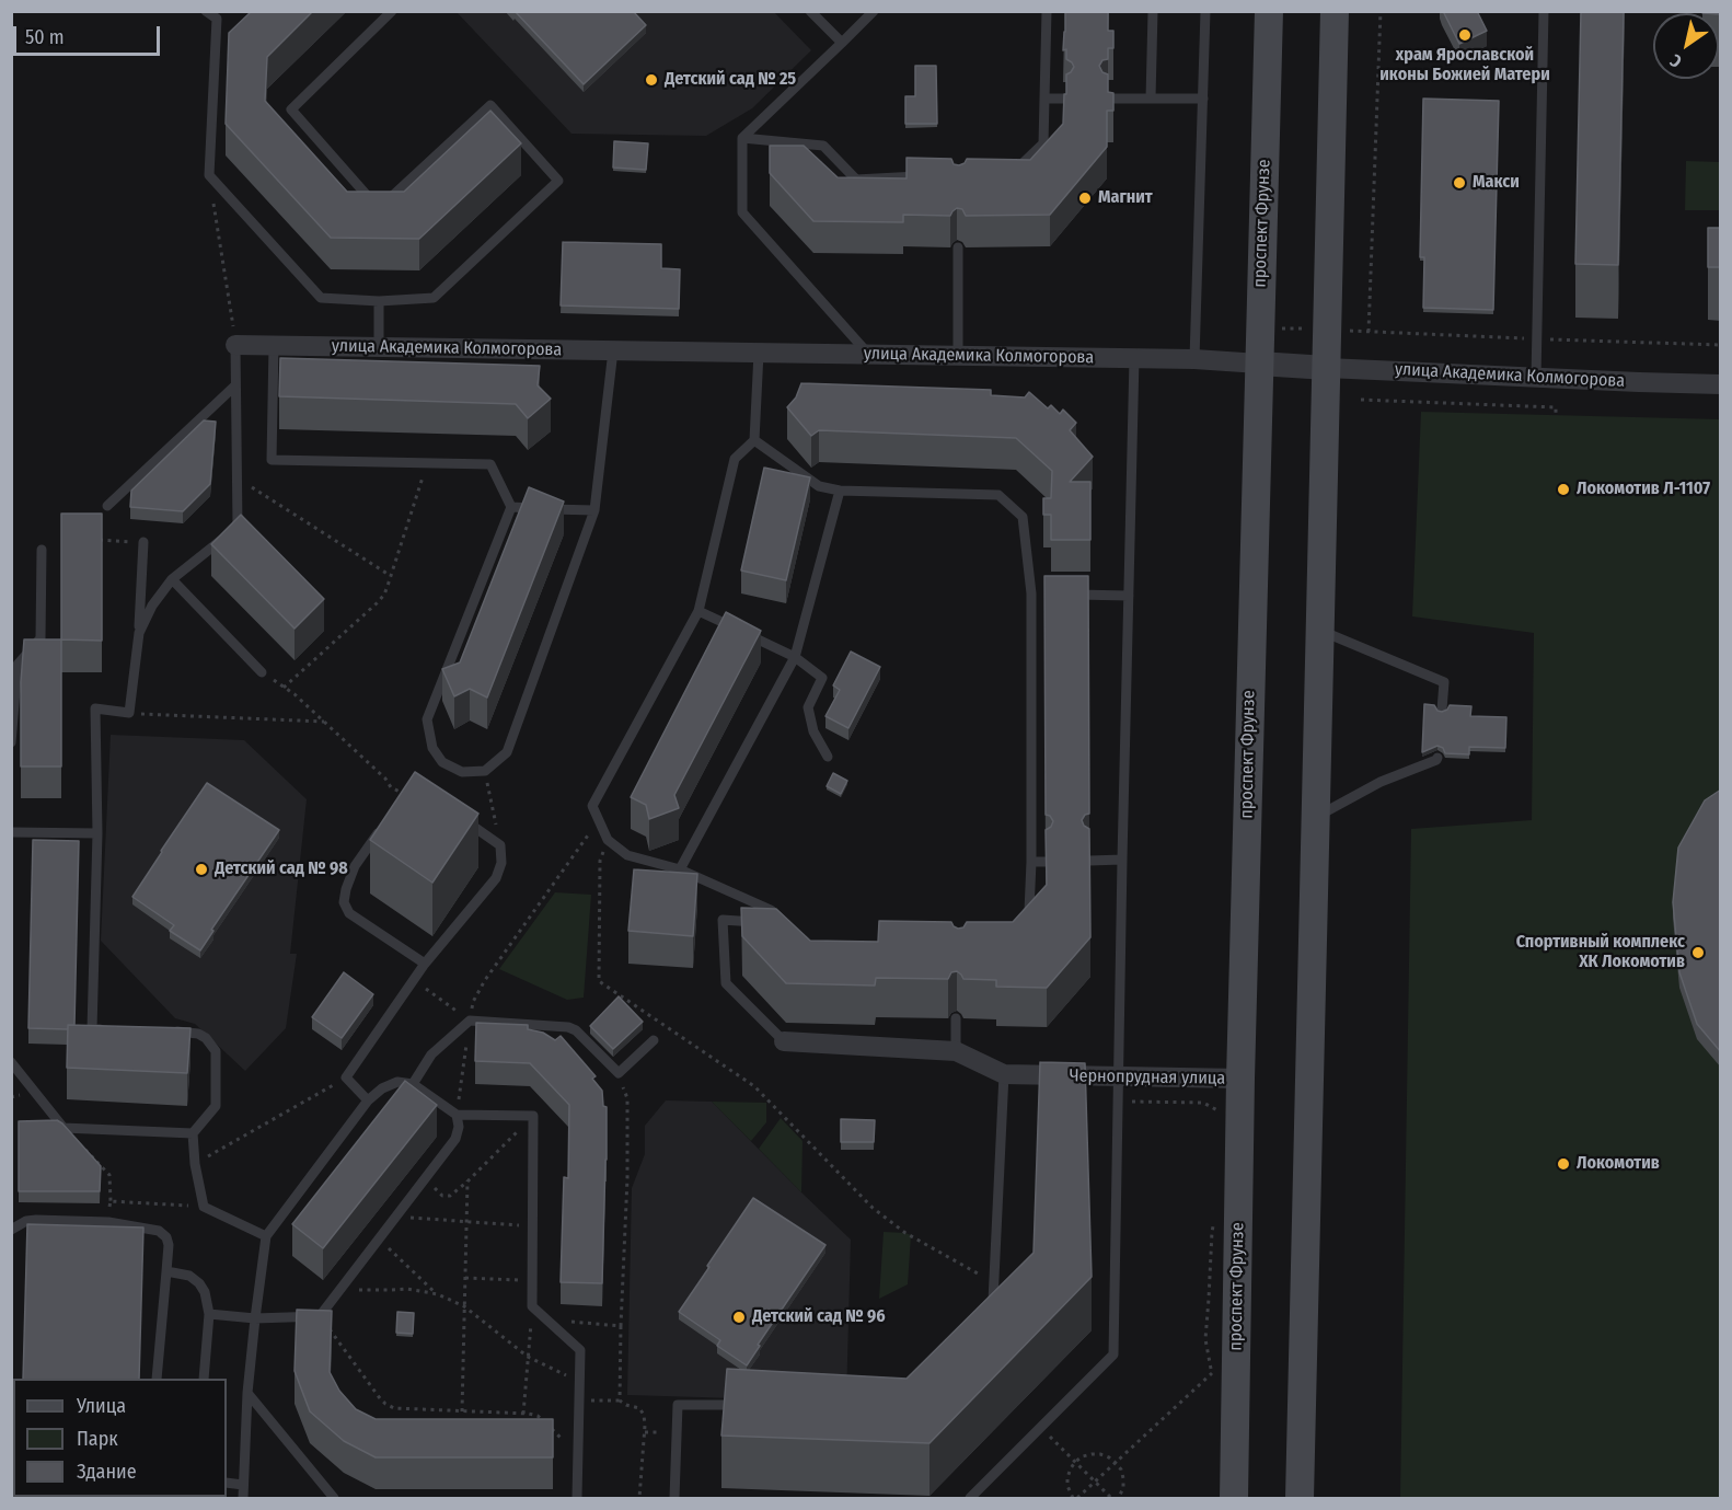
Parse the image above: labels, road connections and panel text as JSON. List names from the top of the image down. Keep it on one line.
{"streets":{"main road":["проспект Фрунзе"],"street":["улица Академика Колмогорова","Чернопрудная улица"]},"crossings":[["проспект Фрунзе","улица Академика Колмогорова"],["проспект Фрунзе","Чернопрудная улица"]],"places":["храм Ярославской иконы Божией Матери","Детский сад № 25","Макси","Магнит","Локомотив Л-1107","Детский сад № 98","Спортивный комплекс ХК Локомотив","Локомотив","Детский сад № 96"],"legend":["Улица","Парк","Здание"],"scale_bar":"50 m","north":"bottom left"}
